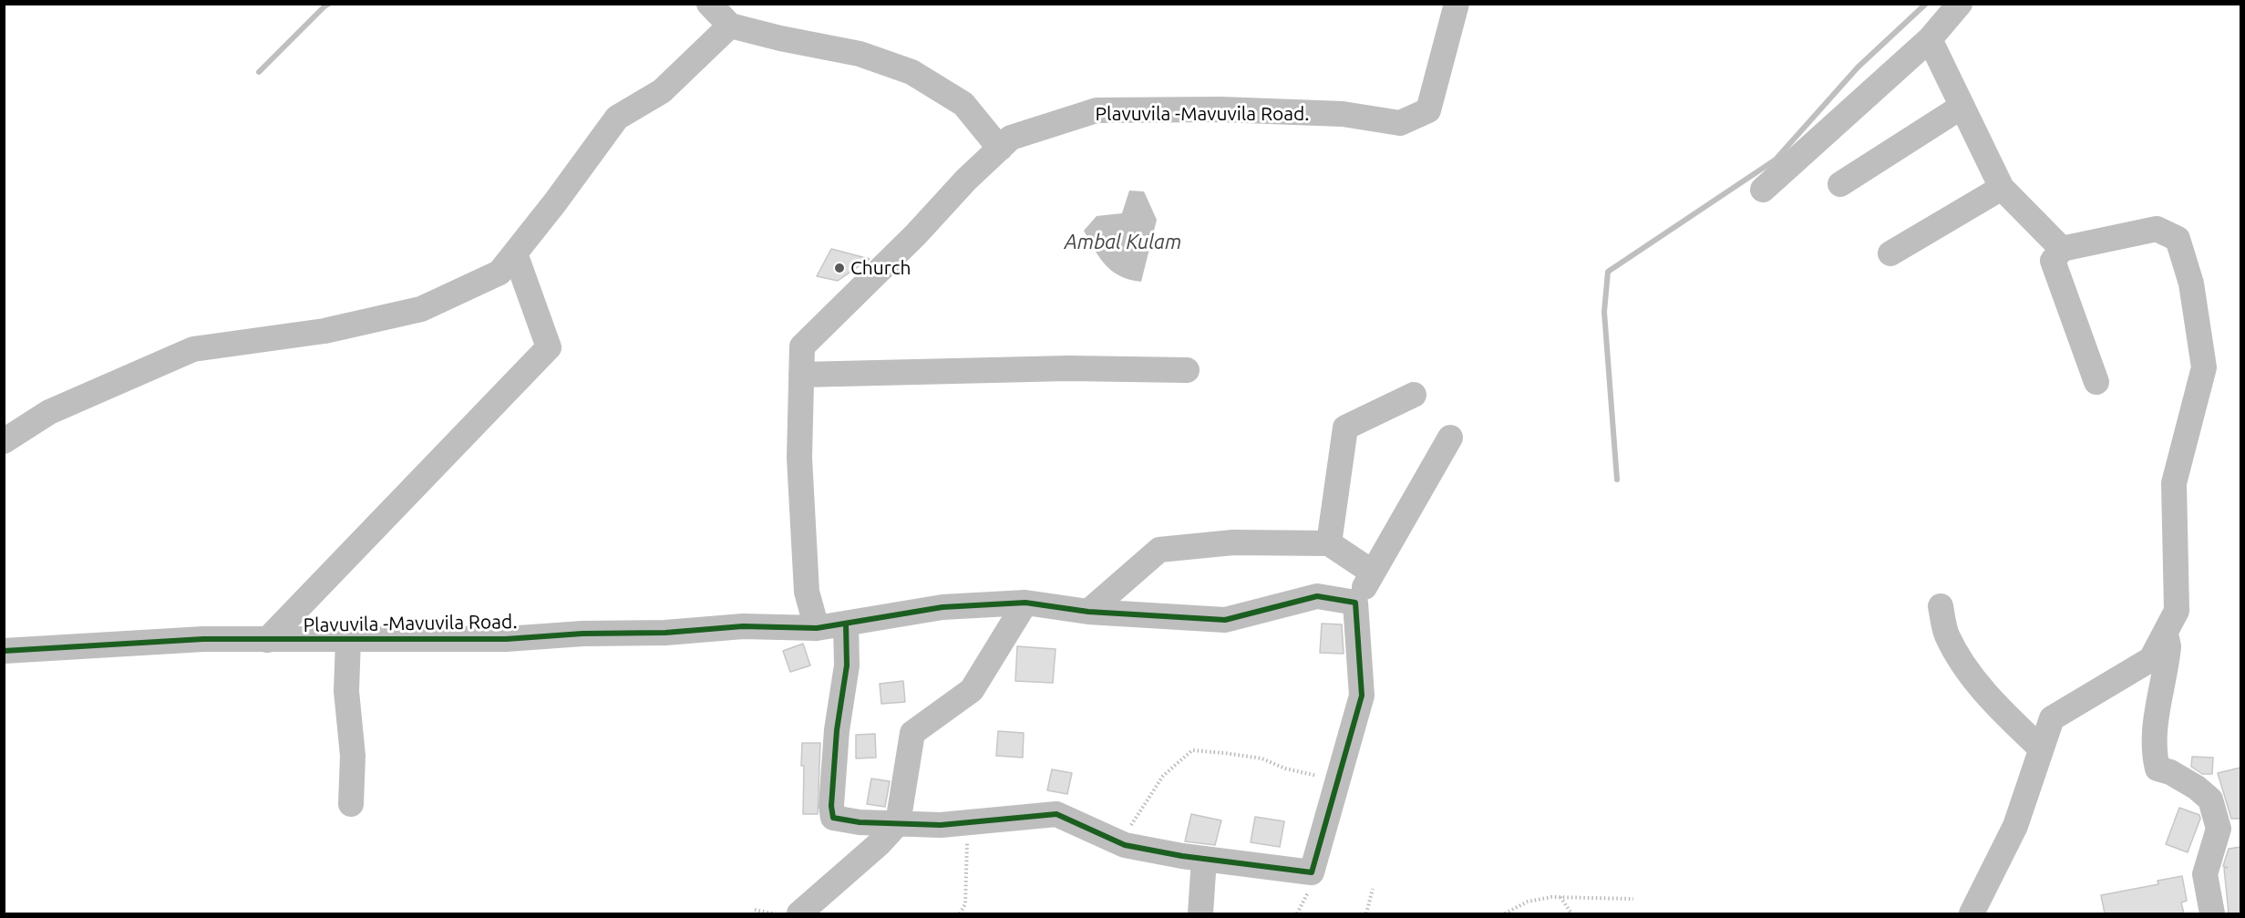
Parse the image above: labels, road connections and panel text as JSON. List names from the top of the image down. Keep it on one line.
{"streets":{"street":["Plavuvila -Mavuvila Road."]},"water":["Ambal Kulam"],"places":["Church"]}
